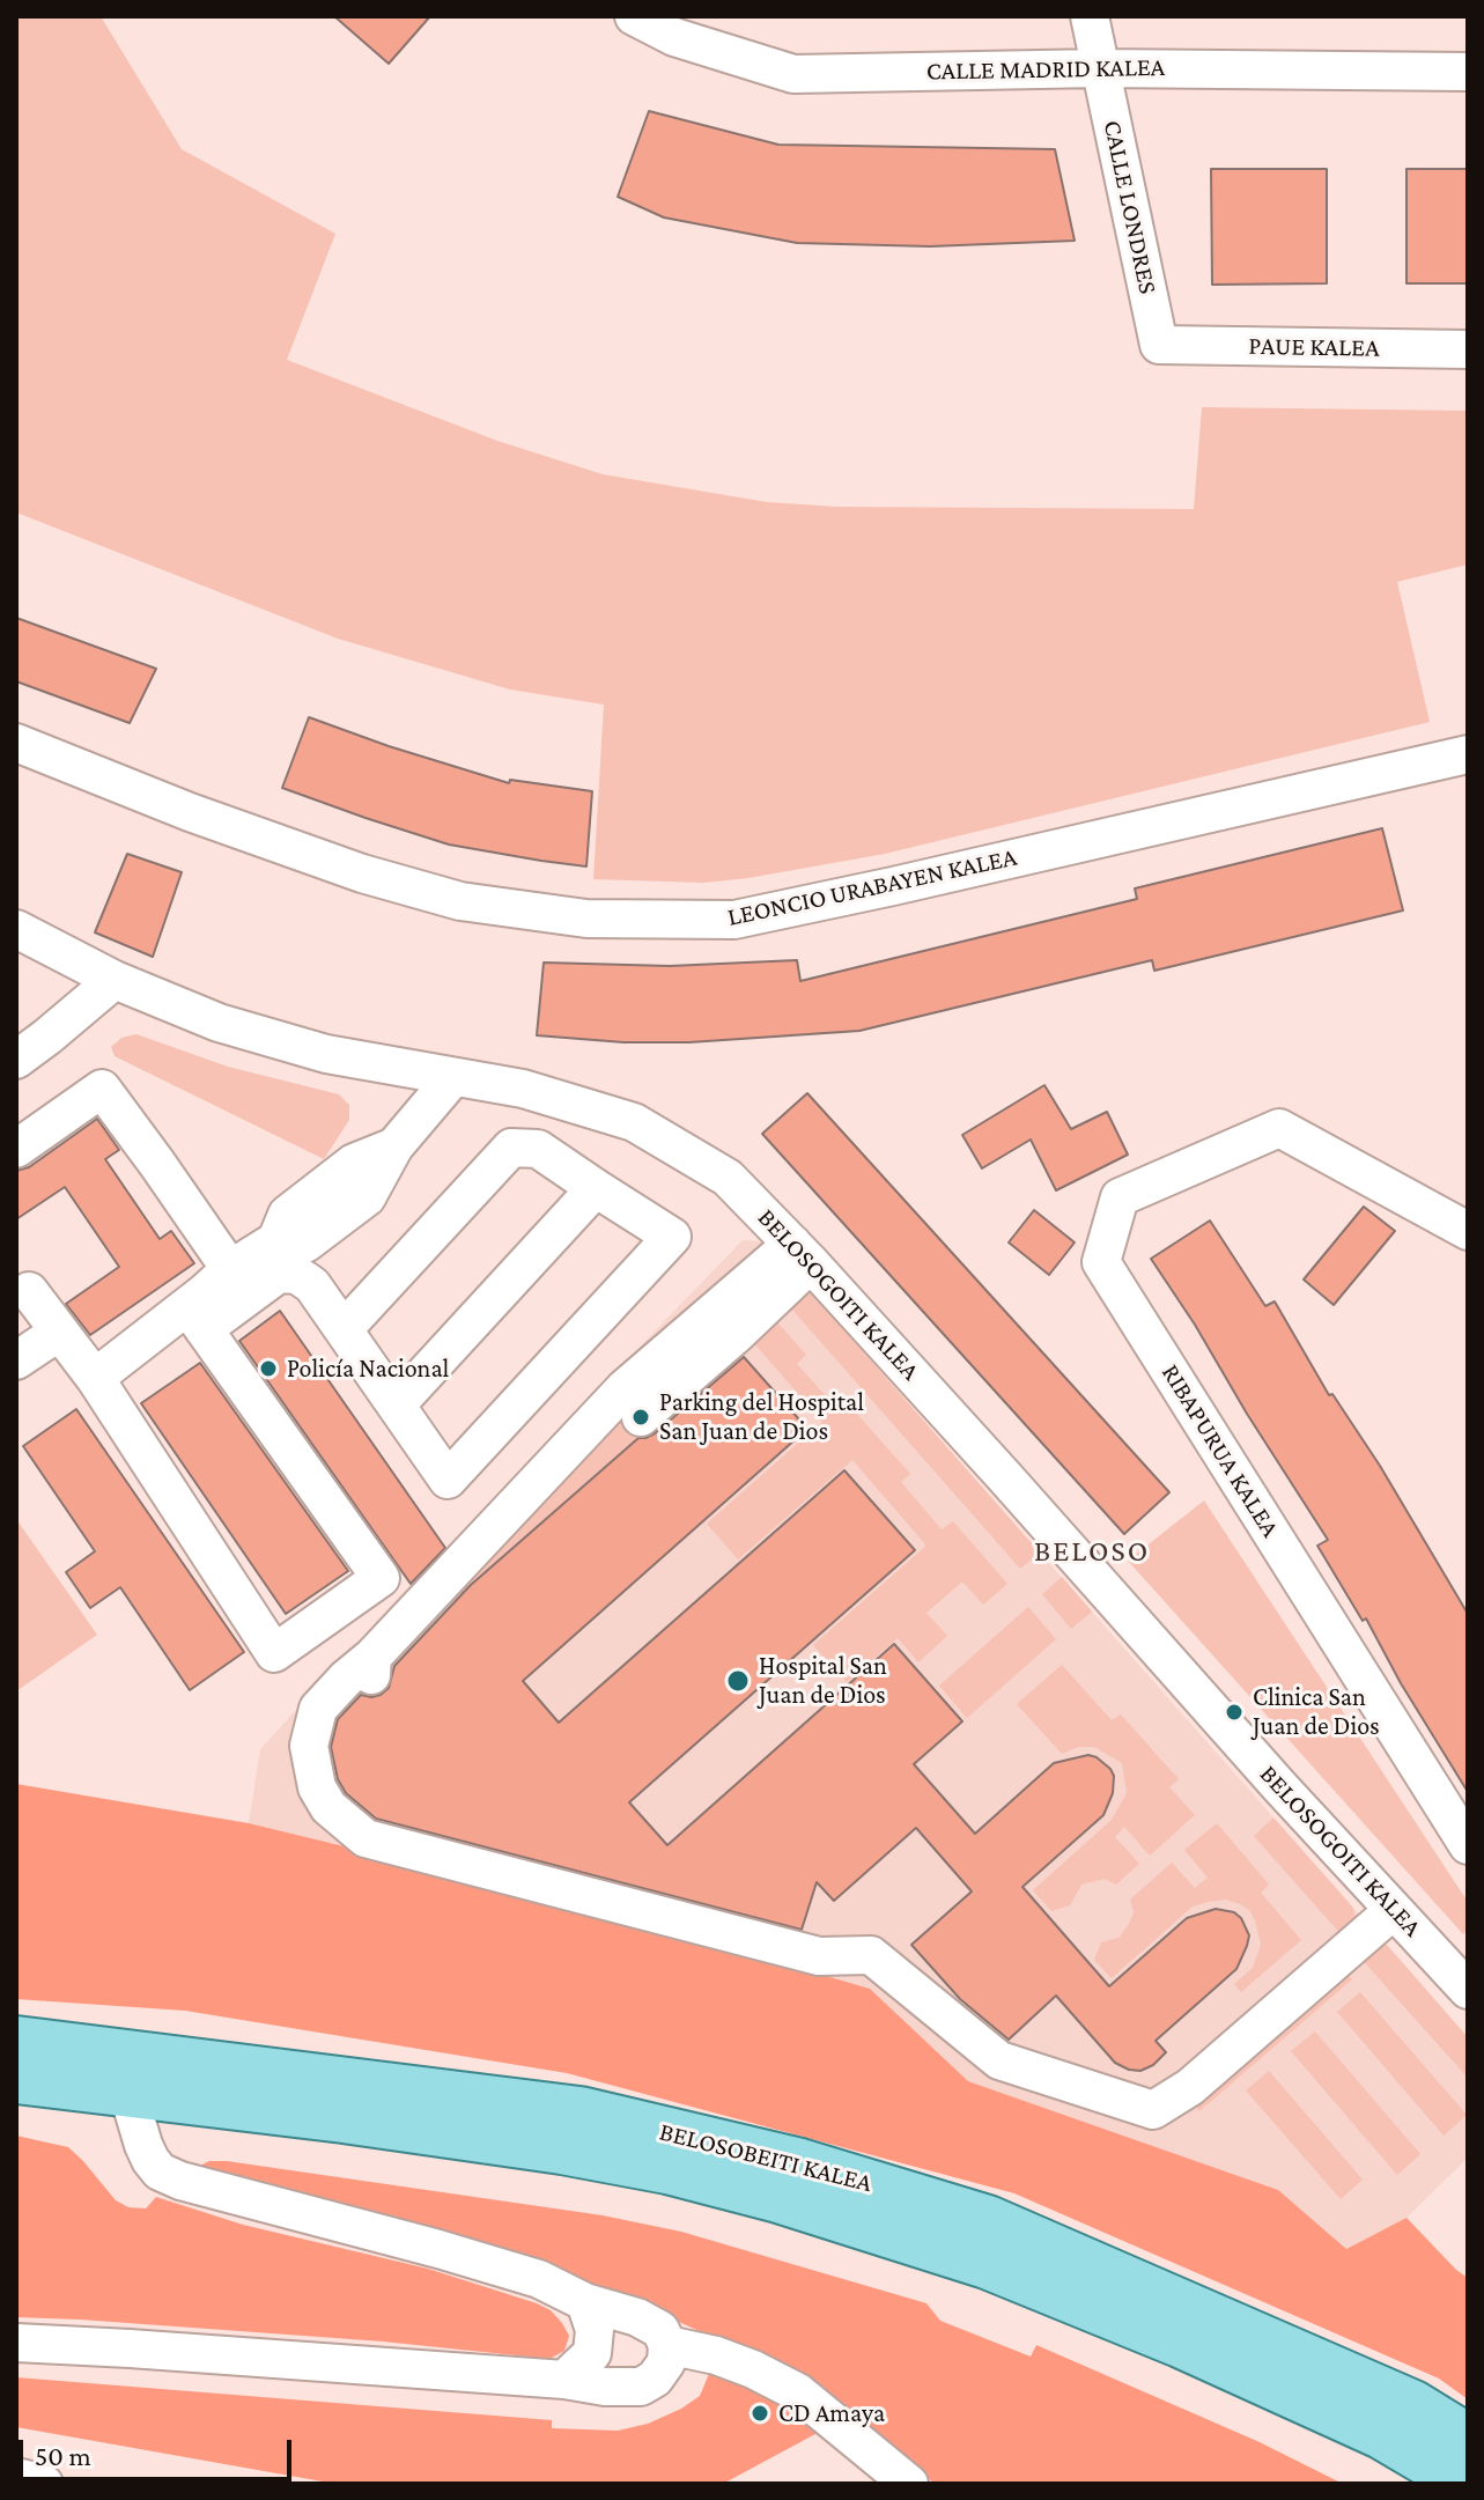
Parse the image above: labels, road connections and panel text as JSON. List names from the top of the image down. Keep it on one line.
{"streets":{"main road":["BELOSOBEITI KALEA"],"street":["CALLE MADRID KALEA","CALLE LONDRES","PAUE KALEA","LEONCIO URABAYEN KALEA","BELOSOGOITI KALEA","RIBAPURUA KALEA"]},"crossings":[["CALLE MADRID KALEA","CALLE LONDRES"],["CALLE LONDRES","PAUE KALEA"]],"districts":["BELOSO"],"places":["Policía Nacional","Parking del Hospital San Juan de Dios","Hospital San Juan de Dios","Clinica San Juan de Dios","CD Amaya"],"scale_bar":"50 m"}
